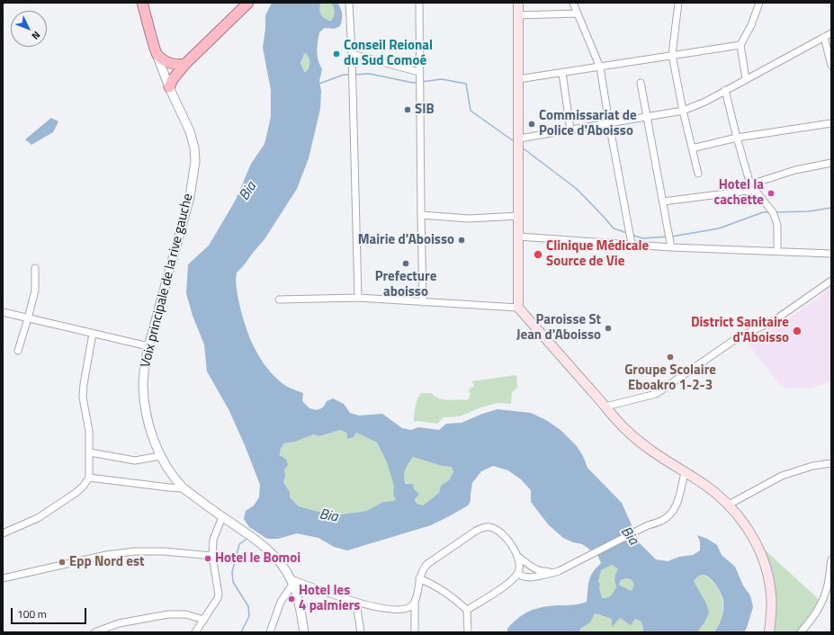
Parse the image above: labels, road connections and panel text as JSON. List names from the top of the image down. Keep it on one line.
{"streets":{"street":["Voix principale de la rive gauche"]},"water":["Bia"],"places":["Conseil Reional du Sud Comoé","SIB","Commissariat de Police d'Aboisso","Hotel la cachette","Mairie d'Aboisso","Clinique Médicale Source de Vie","Prefecture aboisso","Paroisse St Jean d'Aboisso","District Sanitaire d'Aboisso","Groupe Scolaire Eboakro 1-2-3","Hotel le Bomoi","Epp Nord est","Hotel les 4 palmiers"],"scale_bar":"100 m","north":"bottom right"}
